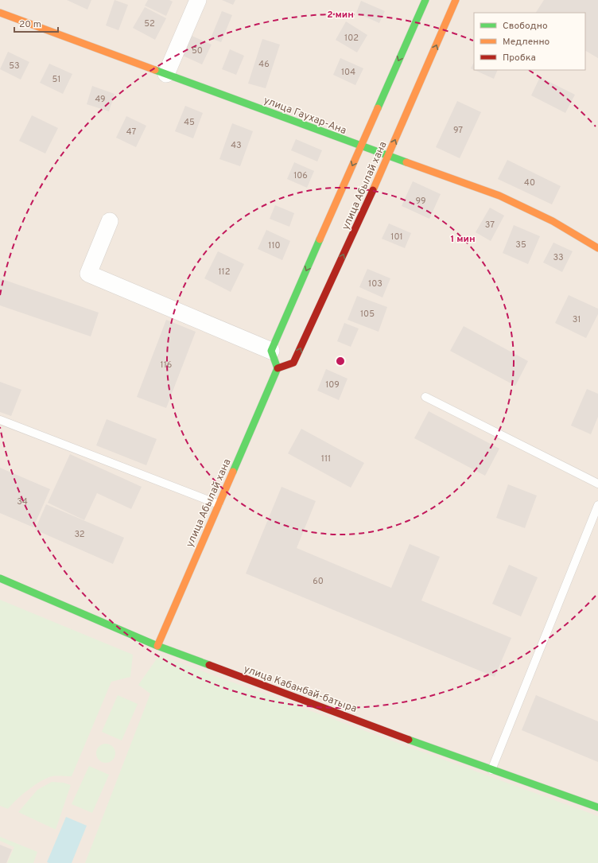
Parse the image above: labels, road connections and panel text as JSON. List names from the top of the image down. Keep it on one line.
{"streets":{"street":["улица Гаухар-Ана","улица Абылай хана","улица Кабанбай-батыра"]},"crossings":[["улица Гаухар-Ана","улица Абылай хана"],["улица Абылай хана","улица Кабанбай-батыра"]],"house_numbers":["52","102","50","46","53","104","51","49","45","97","47","43","106","40","99","37","101","35","110","33","112","103","105","31","116","109","111","34","32","60"],"legend":["Свободно","Медленно","Пробка"],"scale_bar":"20 m","rings":["2 мин","1 мин"]}
